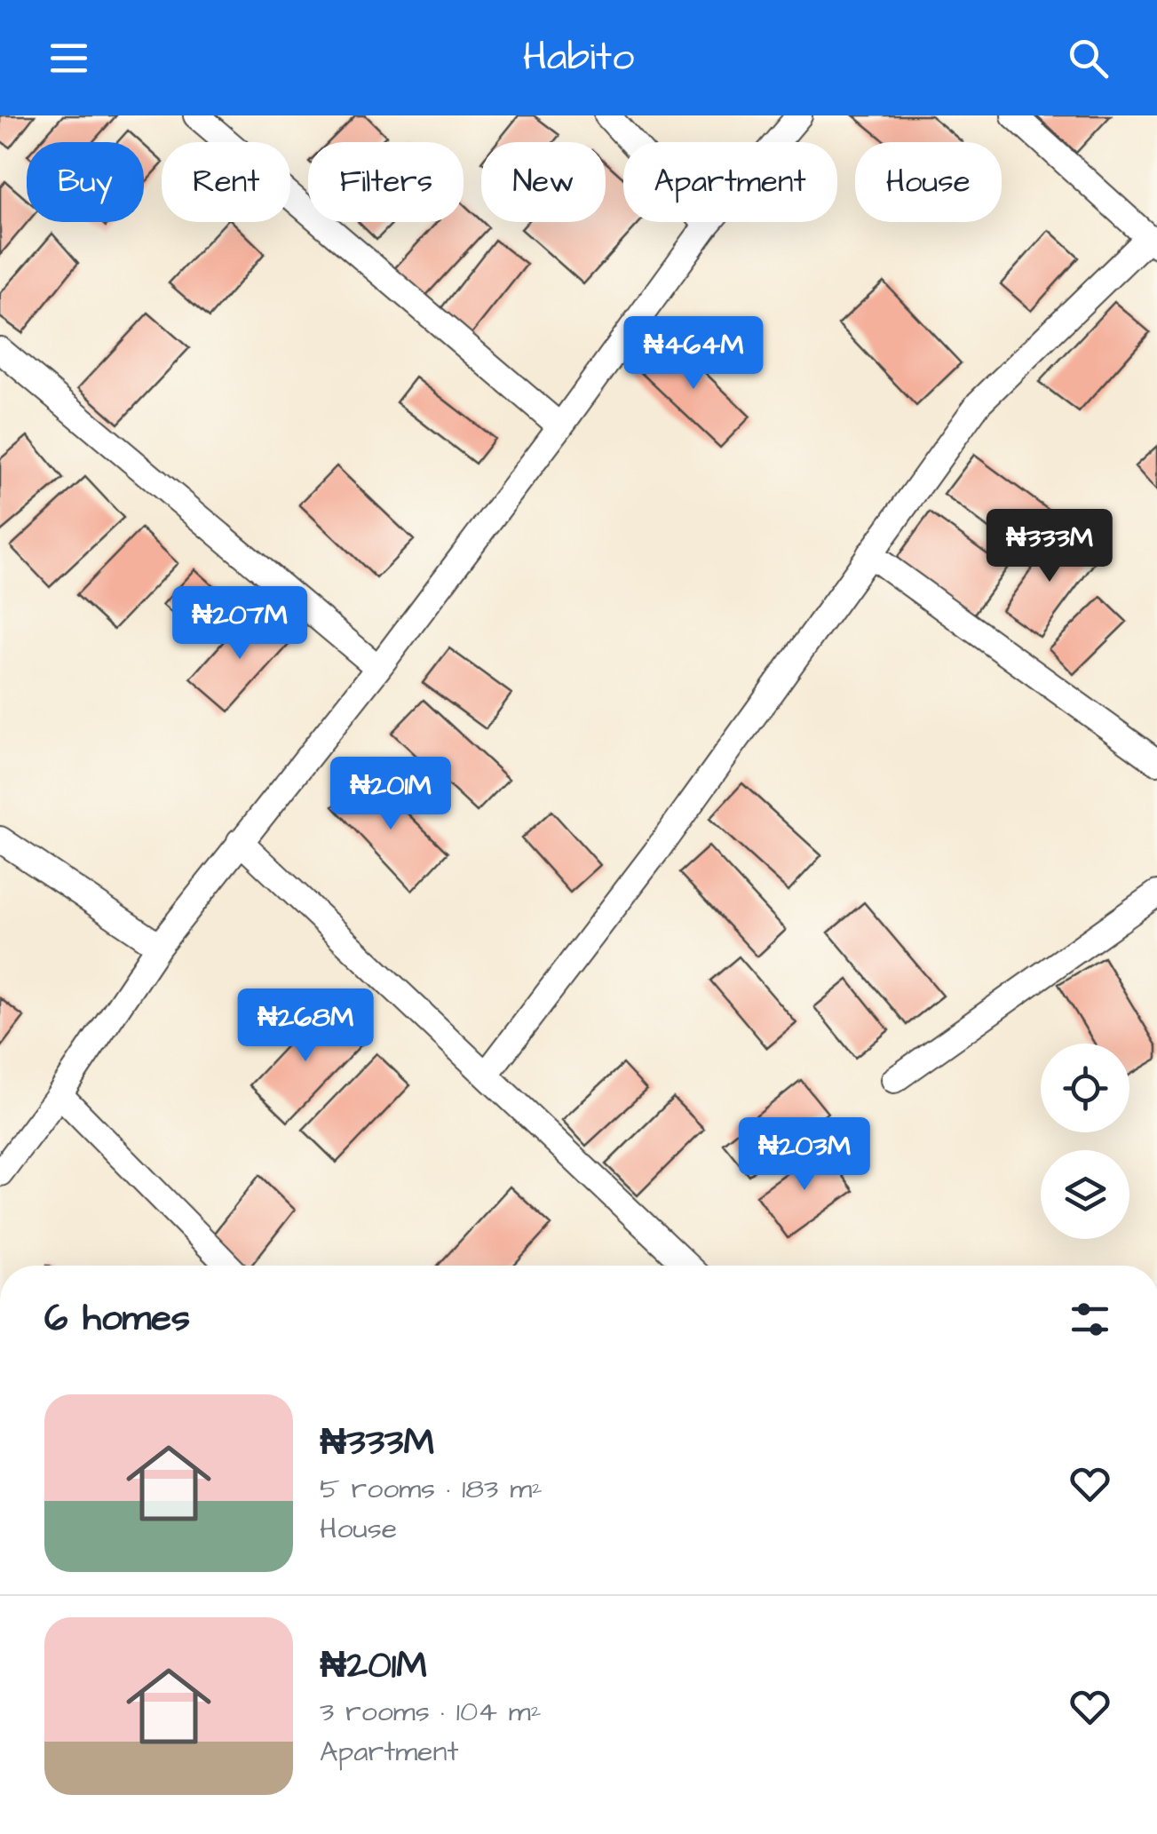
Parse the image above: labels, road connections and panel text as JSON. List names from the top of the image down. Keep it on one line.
{"page":{"header":"Habito","chip":["Buy","Rent","Filters","New","Apartment","House"],"price":["₦464M","₦333M","₦207M","₦201M","₦268M","₦203M"],"heading":"6 homes","list":[{"name":"₦333M","note":"5 rooms · 183 m² · House"},{"name":"₦201M","note":"3 rooms · 104 m² · Apartment"}]}}
